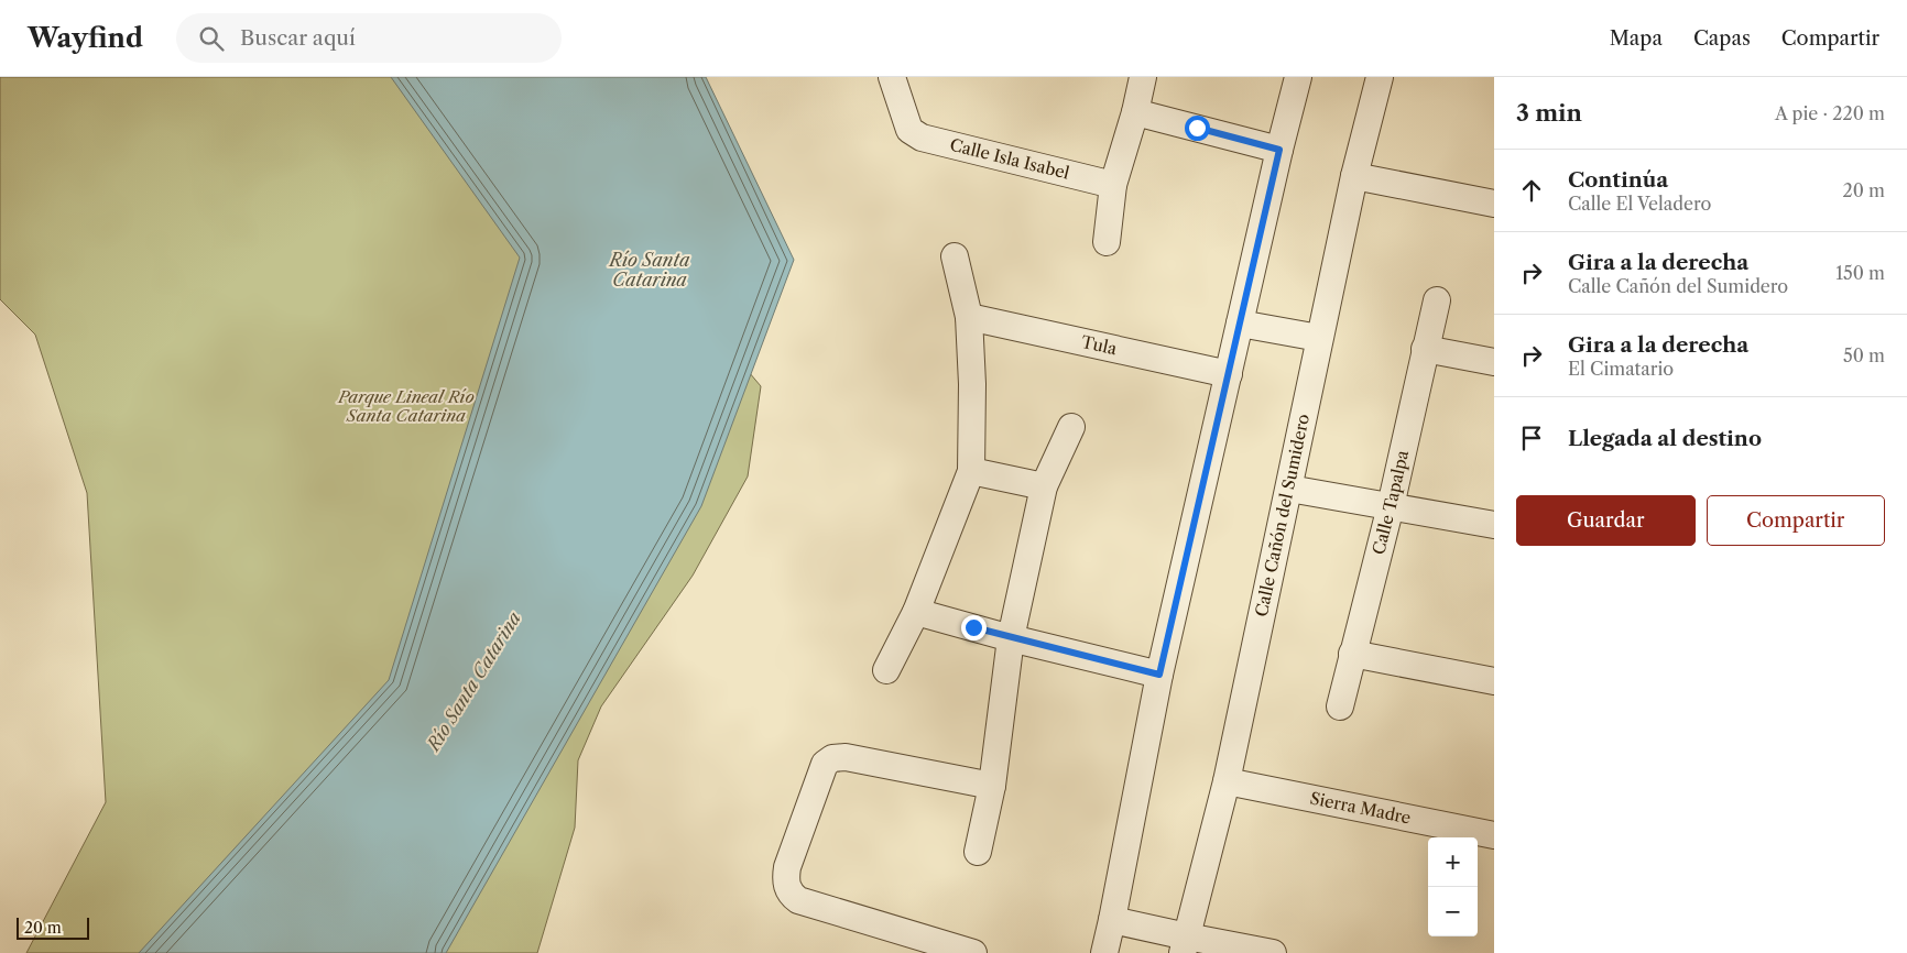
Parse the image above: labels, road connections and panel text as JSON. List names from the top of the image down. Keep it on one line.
{"streets":{"street":["Calle Isla Isabel","Tula","Calle Tapalpa","Calle Cañón del Sumidero","Sierra Madre"]},"crossings":[["Calle Cañón del Sumidero","Sierra Madre"]],"water":["Río Santa Catarina"],"parks":["Parque Lineal Río Santa Catarina"],"scale_bar":"20 m","page":{"header":"Wayfind","search":"Buscar aquí","nav":["Mapa","Capas","Compartir"],"heading":["3 min","A pie · 220 m"],"list":[["Continúa","Calle El Veladero","20 m"],["Gira a la derecha","Calle Cañón del Sumidero","150 m"],["Gira a la derecha","El Cimatario","50 m"],"Llegada al destino"],"buttons":["Guardar","Compartir"],"map_buttons":["+","−"],"scale":"20 m"}}
